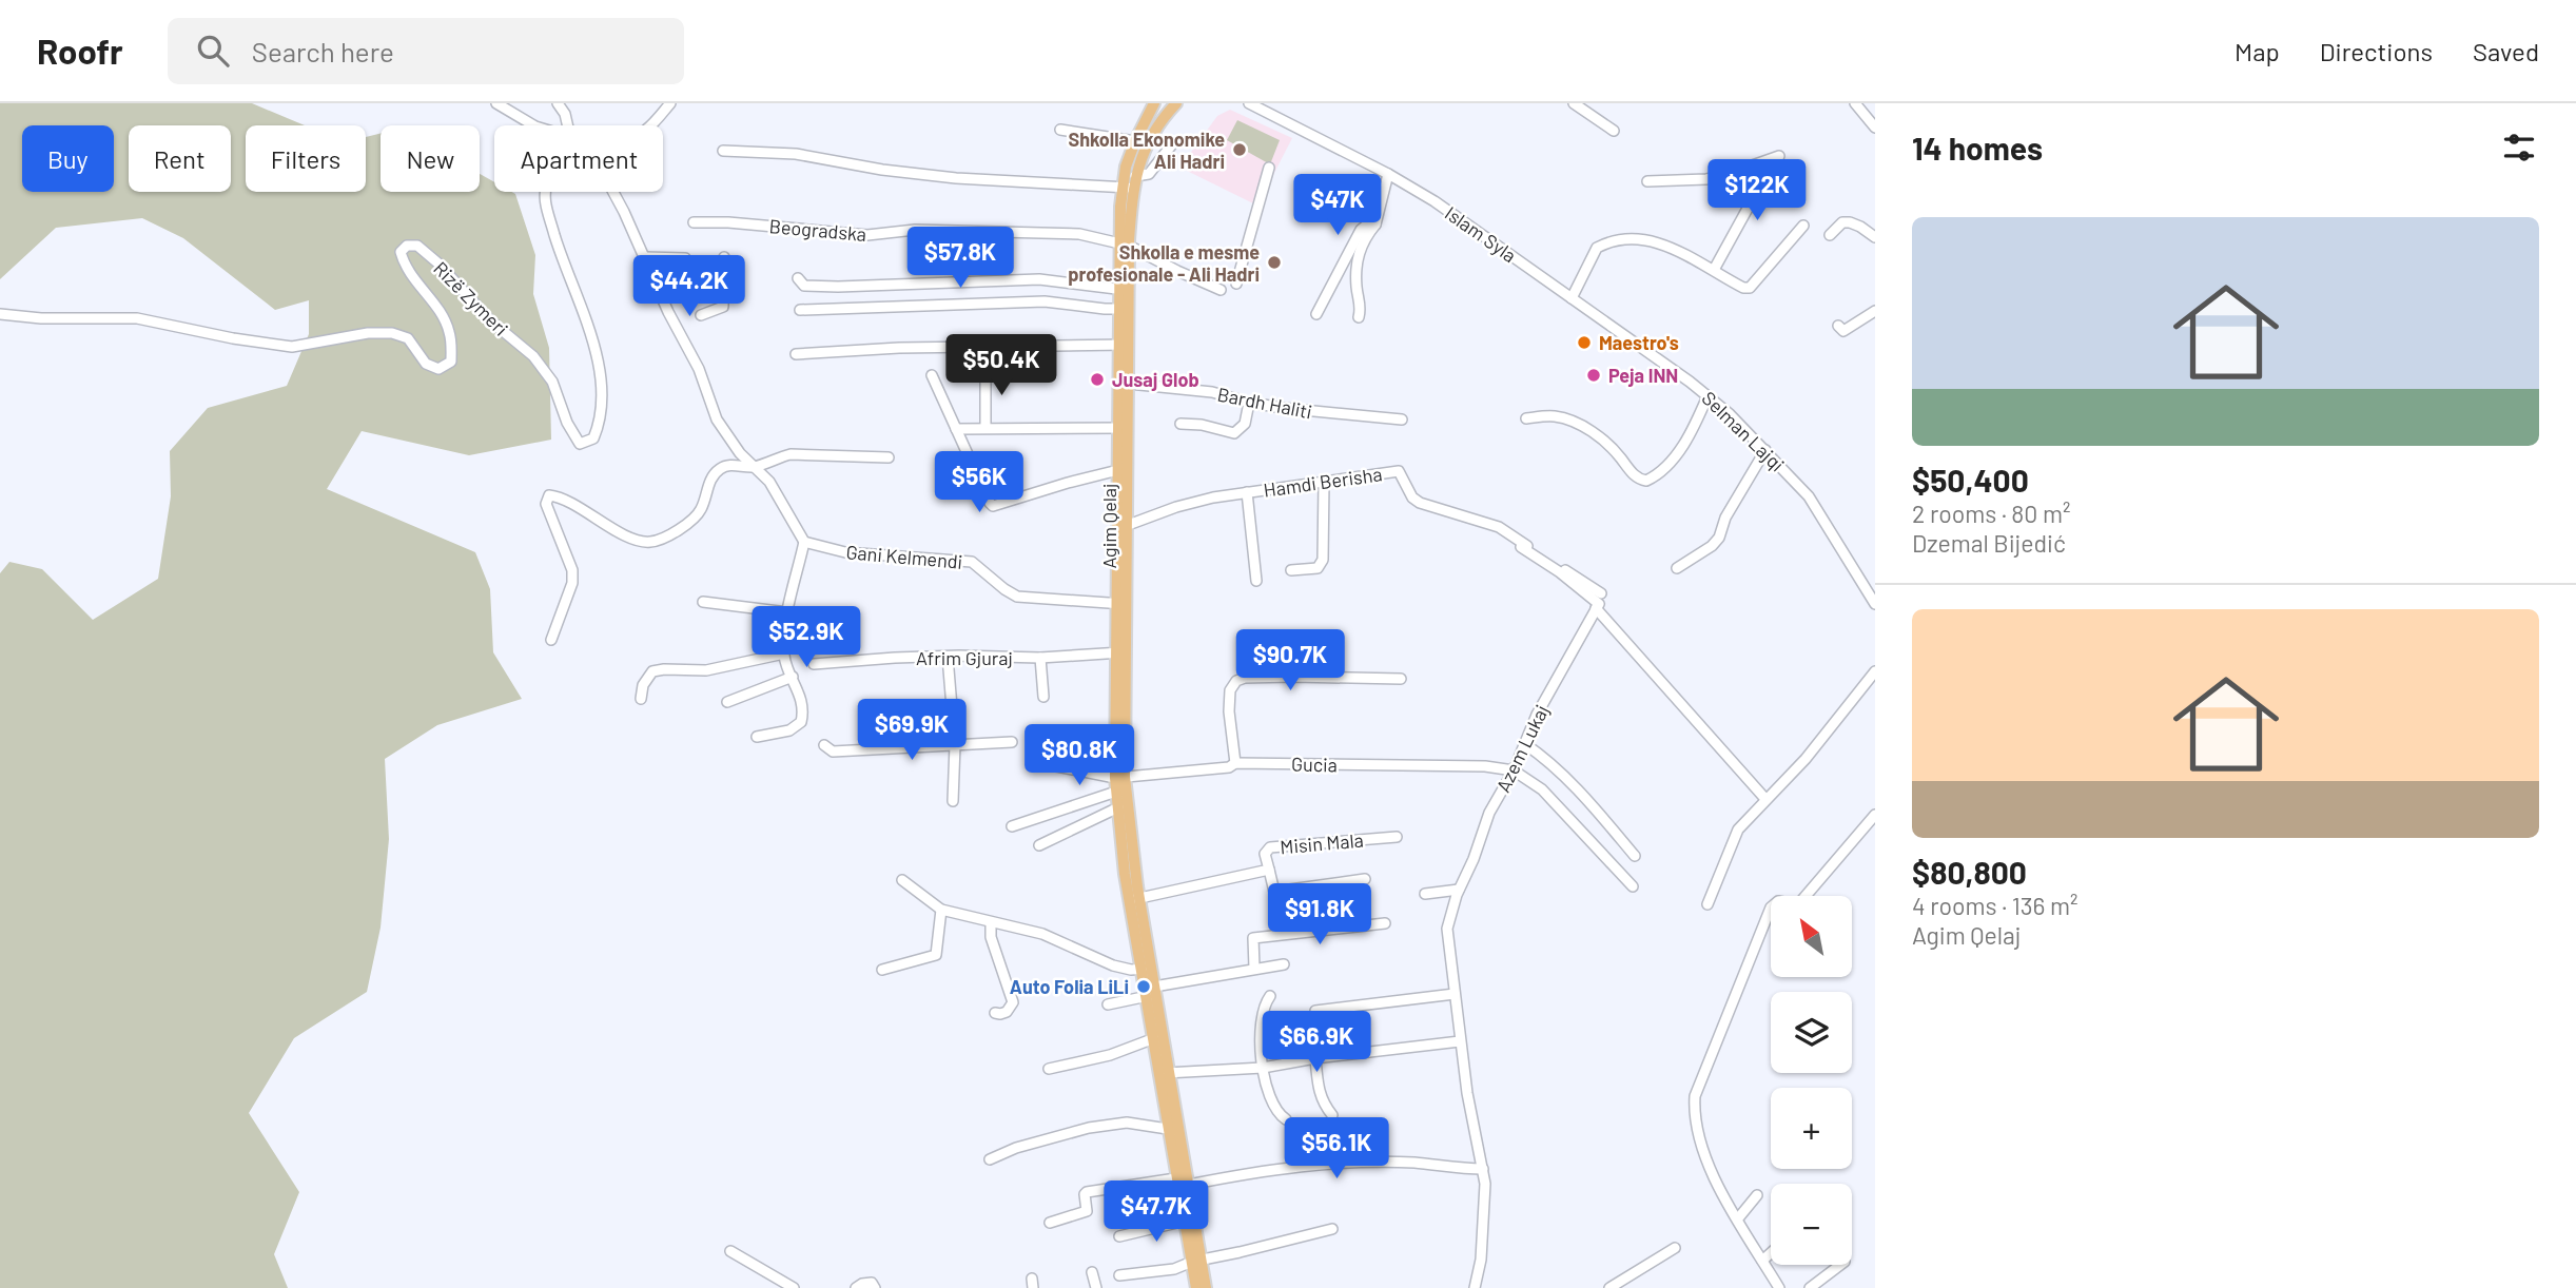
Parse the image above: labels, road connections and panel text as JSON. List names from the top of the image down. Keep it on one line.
{"streets":{"main road":["Agim Qelaj"],"street":["Beogradska","Islam Syla","Rizë Zymeri","Bardh Haliti","Selman Lajqi","Hamdi Berisha","Gani Kelmendi","Afrim Gjuraj","Azem Lukaj","Gucia","Misin Mala"]},"crossings":[["Beogradska","Agim Qelaj"],["Islam Syla","Selman Lajqi"],["Bardh Haliti","Agim Qelaj"],["Hamdi Berisha","Agim Qelaj"],["Agim Qelaj","Gani Kelmendi"],["Agim Qelaj","Afrim Gjuraj"],["Agim Qelaj","Gucia"],["Agim Qelaj","Misin Mala"],["Azem Lukaj","Gucia"]],"places":["Shkolla Ekonomike Ali Hadri","Shkolla e mesme profesionale - Ali Hadri","Maestro's","Peja INN","Jusaj Glob","Auto Folia LiLi"],"north":"top left","page":{"header":"Roofr","search":"Search here","nav":["Map","Directions","Saved"],"heading":"14 homes","chip":["Buy","Rent","Filters","New","Apartment"],"price":["$122K","$47K","$57.8K","$44.2K","$50.4K","$56K","$52.9K","$90.7K","$69.9K","$80.8K","$91.8K","$66.9K","$56.1K","$47.7K"],"list":[{"name":"$50,400","note":"2 rooms · 80 m² · Dzemal Bijedić"},{"name":"$80,800","note":"4 rooms · 136 m² · Agim Qelaj"}],"map_buttons":["+","−"]}}
